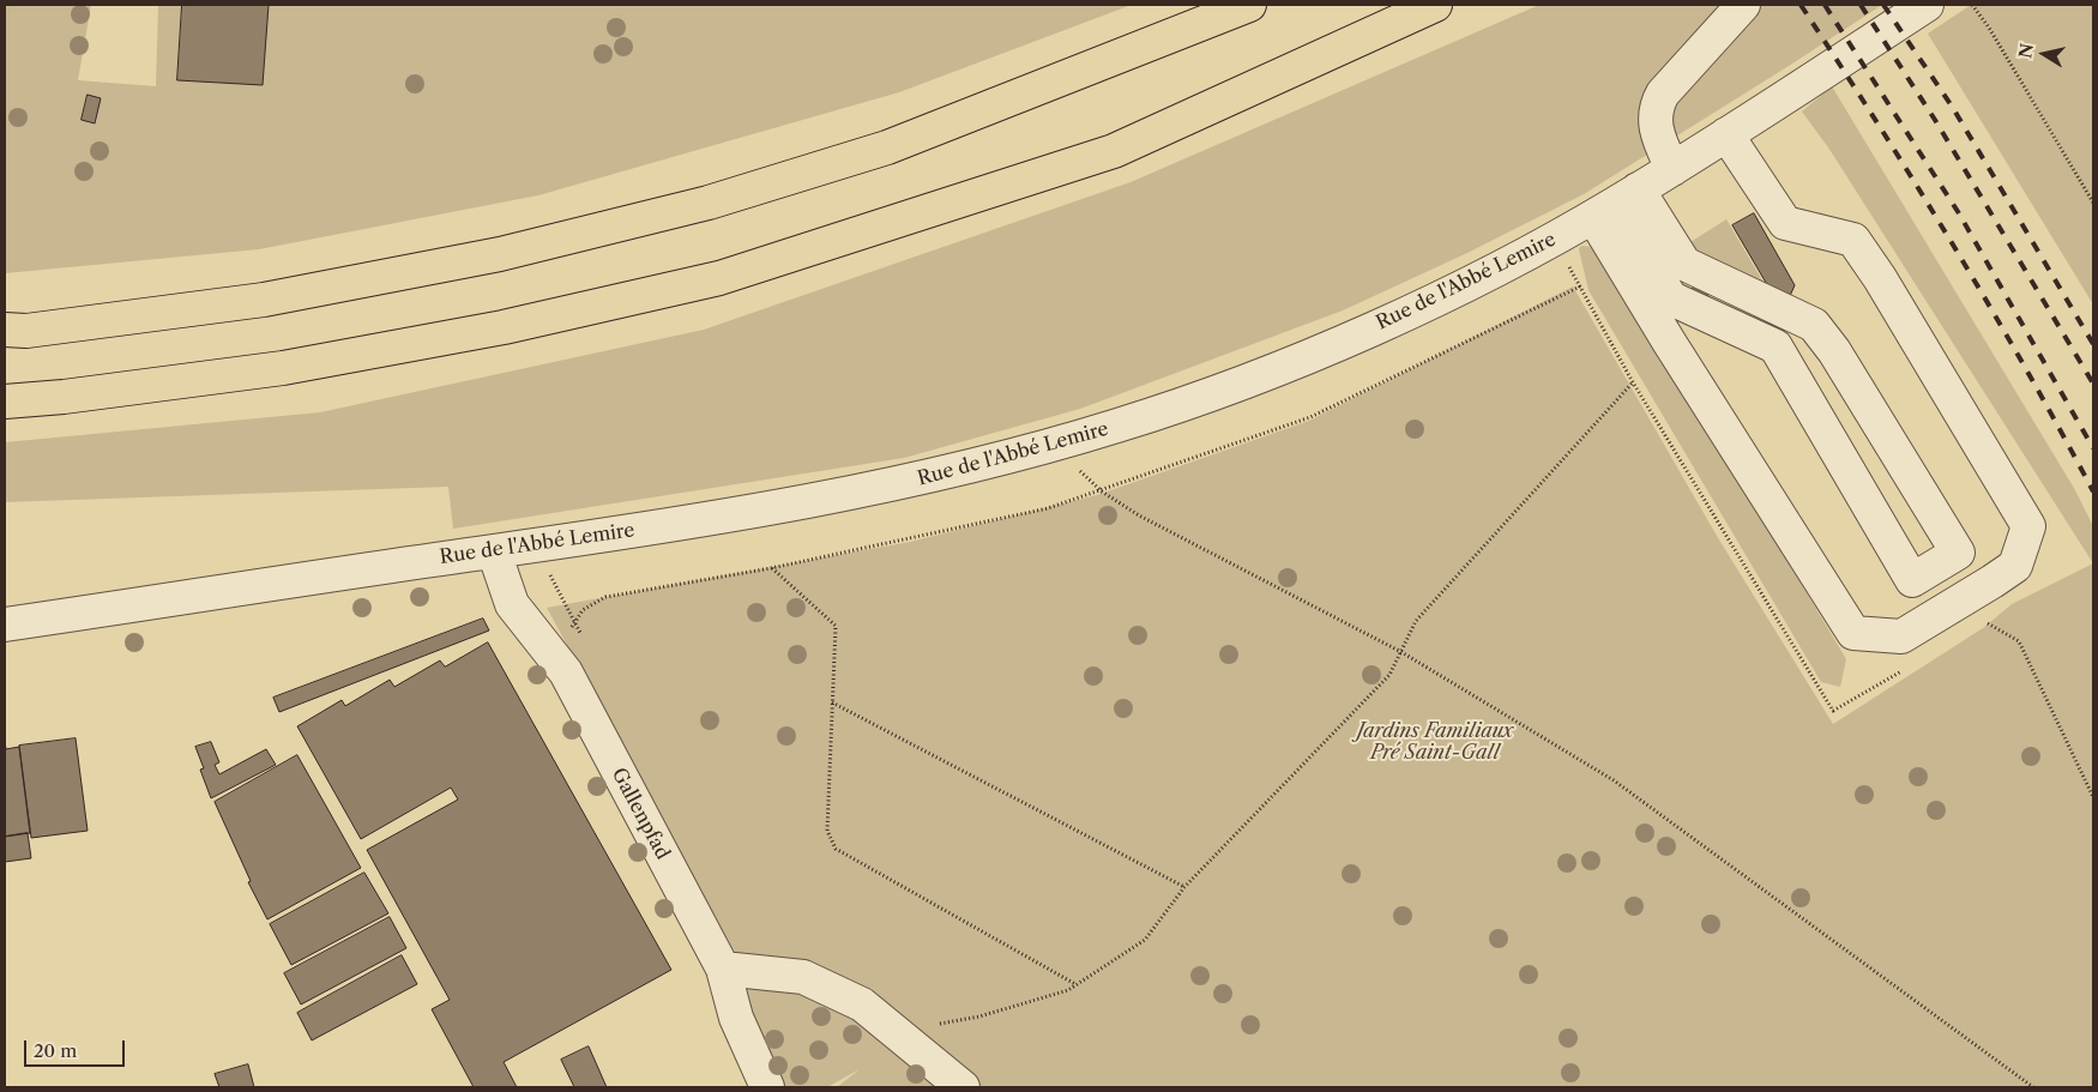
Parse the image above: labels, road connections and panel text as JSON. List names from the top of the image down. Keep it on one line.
{"streets":{"street":["Rue de l'Abbé Lemire","Gallenpfad"]},"crossings":[["Rue de l'Abbé Lemire","Gallenpfad"]],"parks":["Jardins Familiaux Pré Saint-Gall"],"scale_bar":"20 m","north":"left"}
